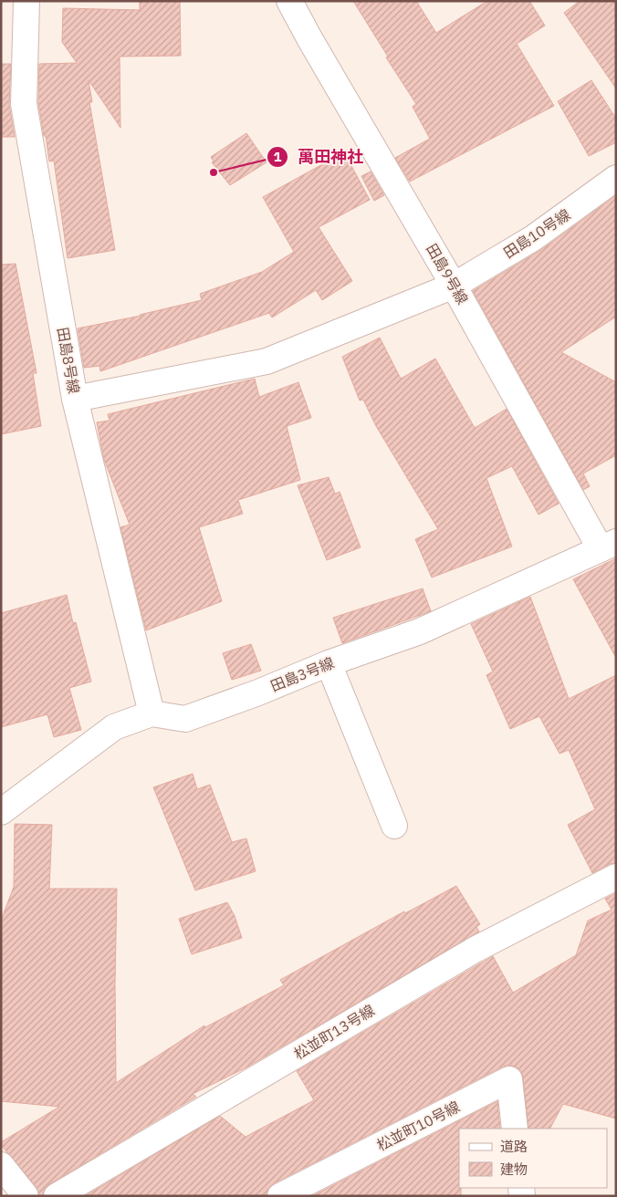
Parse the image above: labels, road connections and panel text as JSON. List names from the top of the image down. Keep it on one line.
{"streets":{"street":["田島10号線","田島9号線","田島8号線","田島3号線","松並町13号線","松並町10号線"]},"crossings":[["田島10号線","田島9号線"],["田島10号線","田島8号線"],["田島9号線","田島3号線"],["田島8号線","田島3号線"]],"places":["萬田神社"],"legend":["道路","建物"]}
